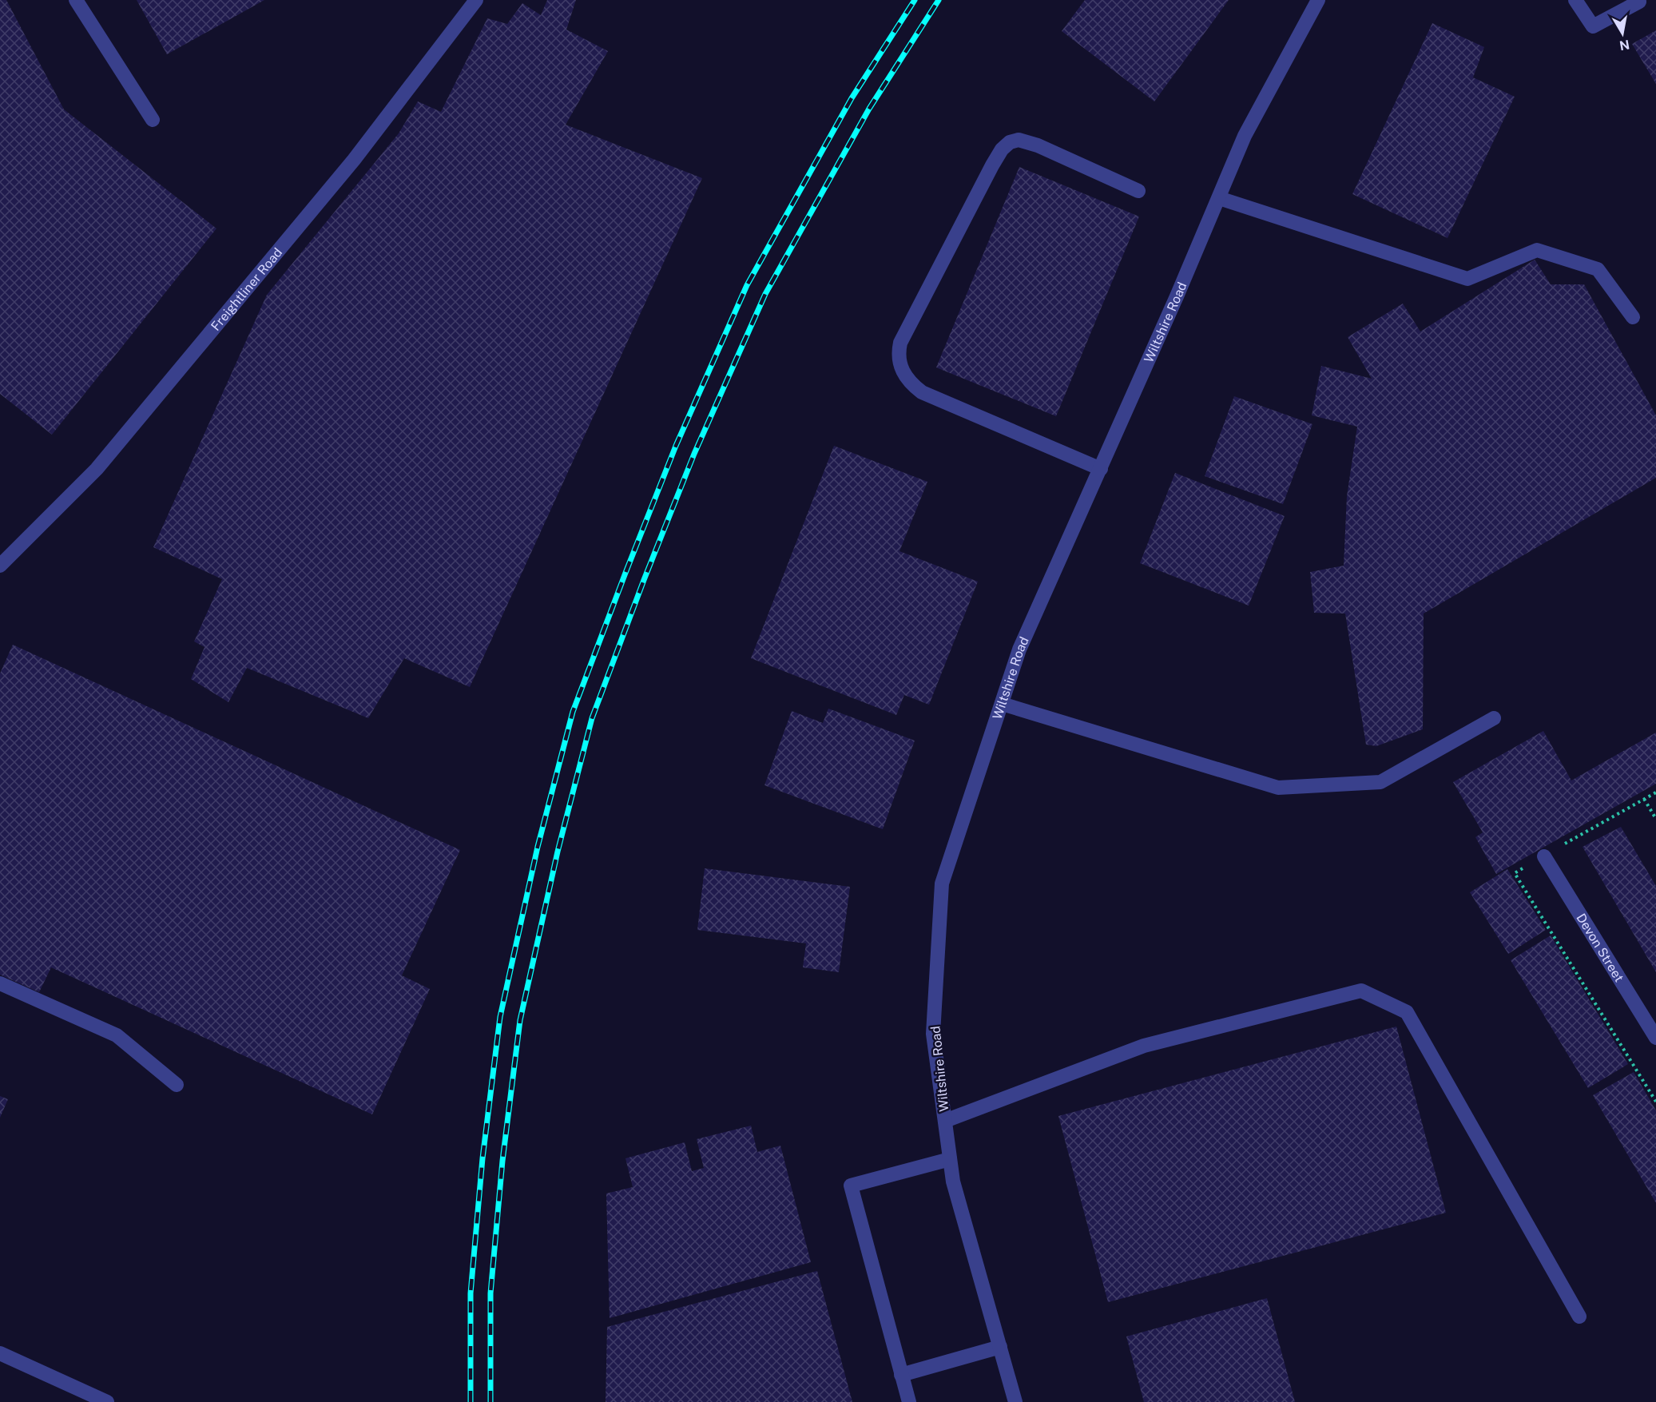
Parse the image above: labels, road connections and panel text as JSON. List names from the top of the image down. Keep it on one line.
{"streets":{"street":["Freightliner Road","Wiltshire Road","Devon Street"]},"north":"bottom"}
